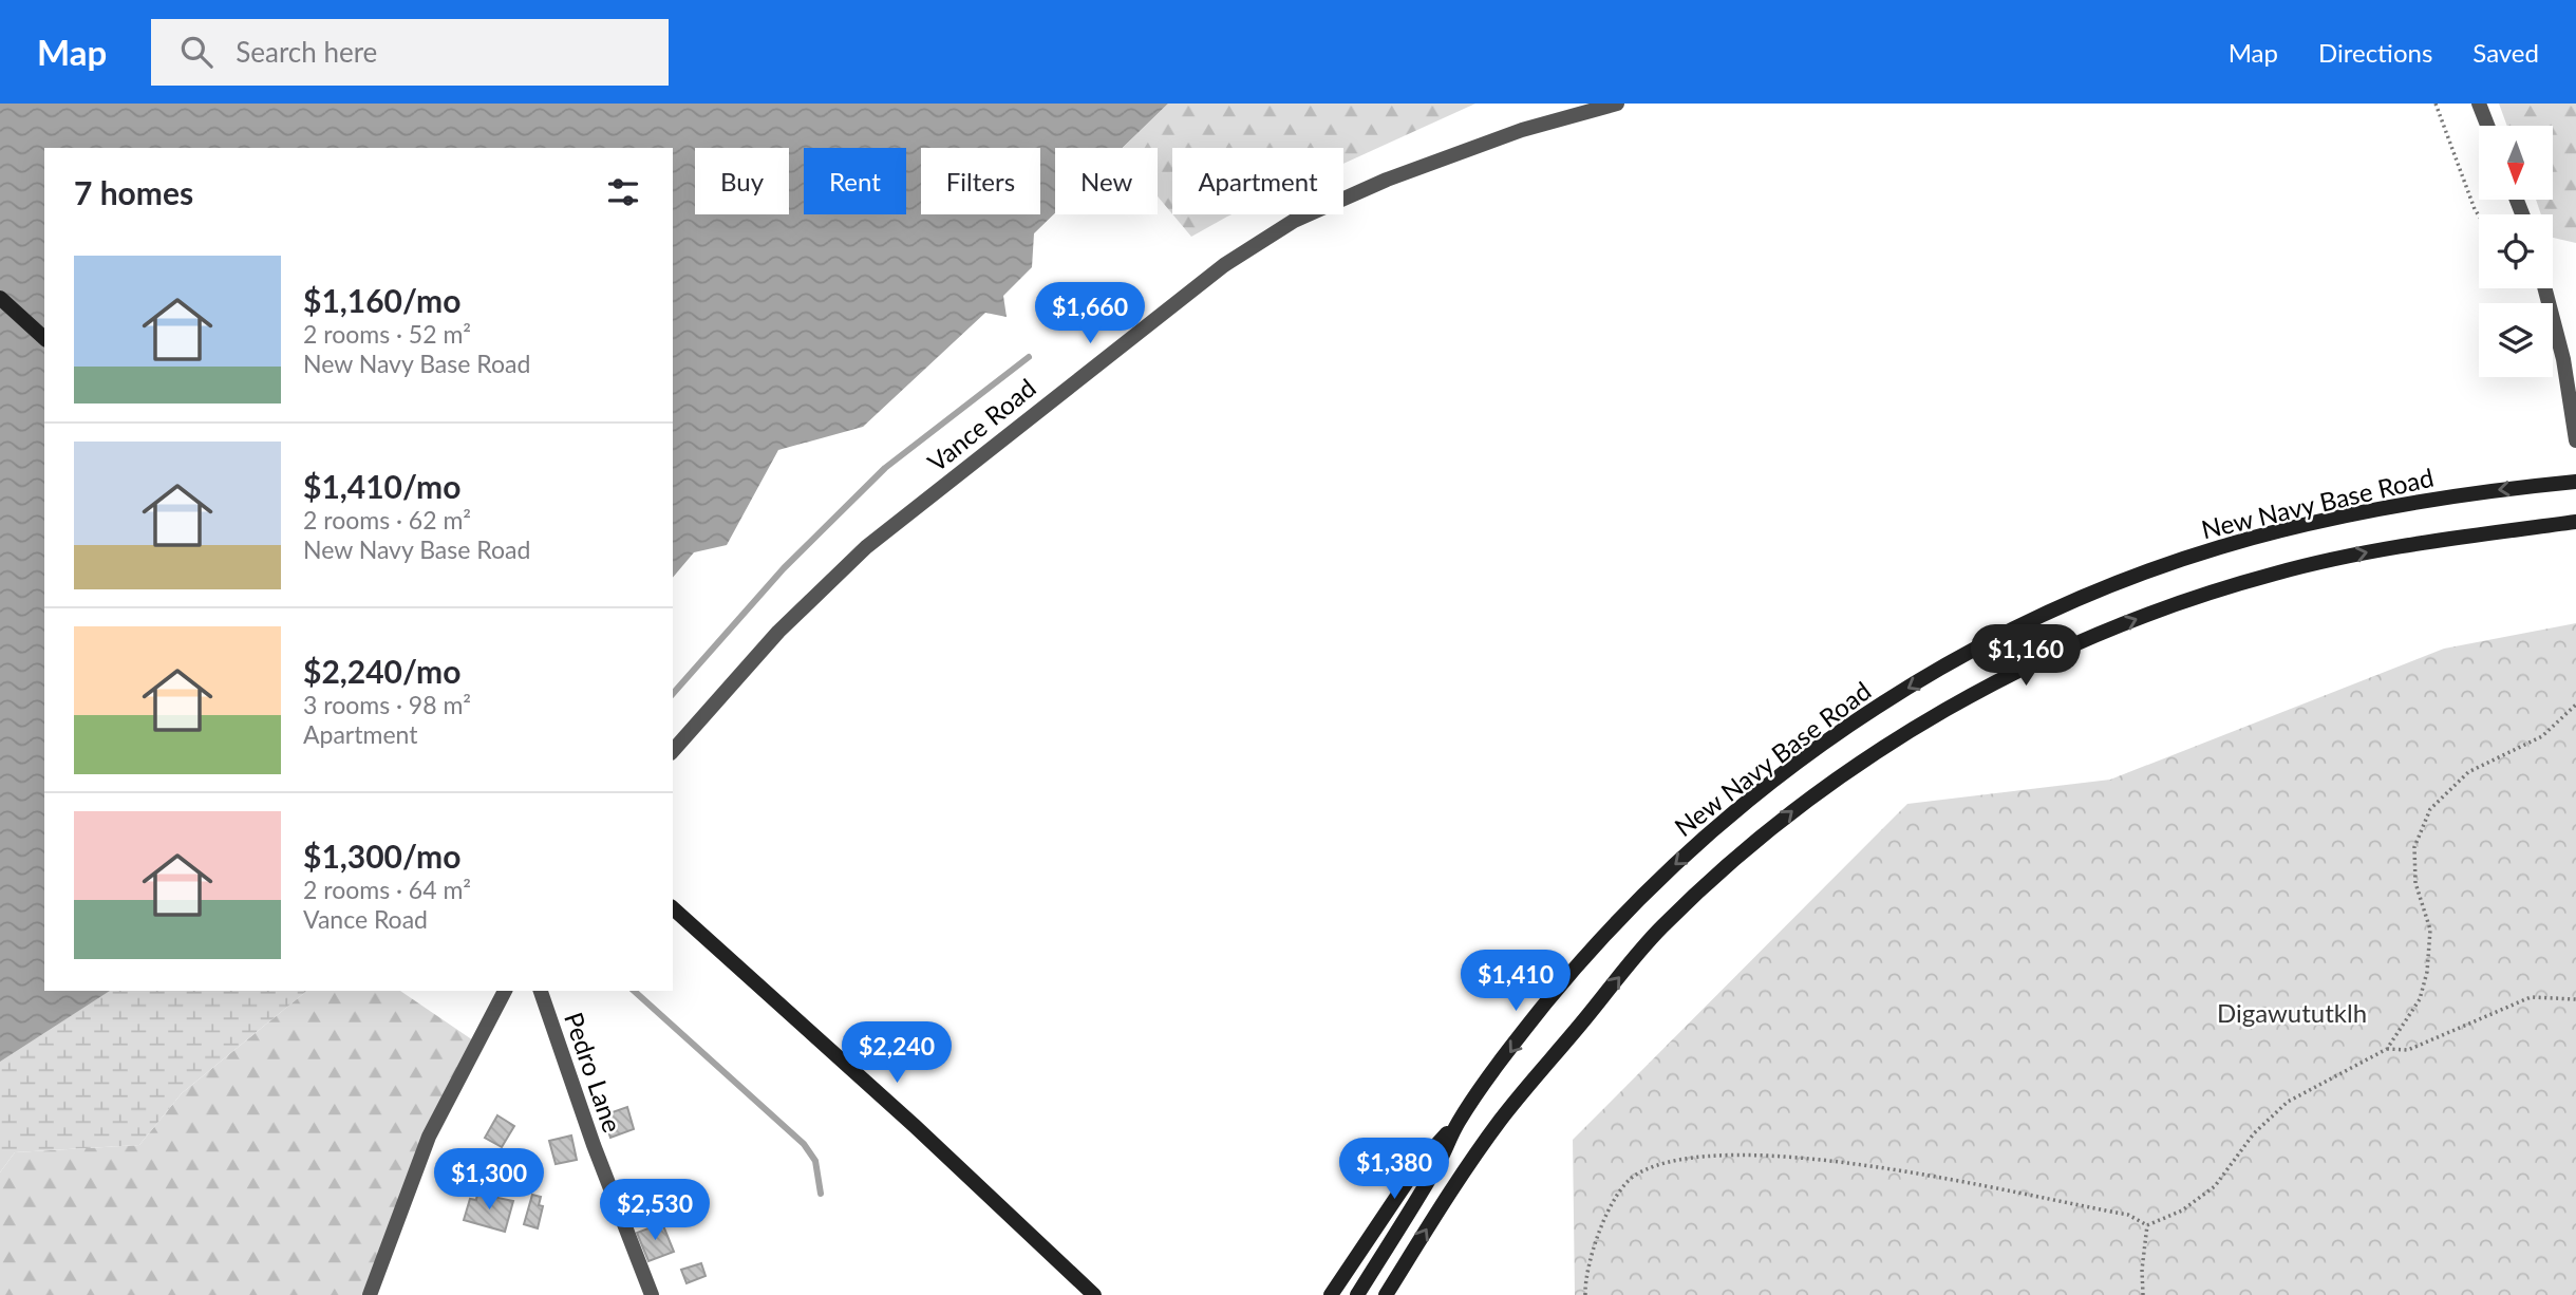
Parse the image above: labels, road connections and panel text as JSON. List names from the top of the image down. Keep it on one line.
{"streets":{"main road":["New Navy Base Road"],"street":["Vance Road","Pedro Lane"]},"parks":["Digawututklh"],"north":"bottom","page":{"header":"Map","search":"Search here","nav":["Map","Directions","Saved"],"chip":["Buy","Rent","Filters","New","Apartment"],"heading":"7 homes","list":[{"name":"$1,160/mo","note":"2 rooms · 52 m² · New Navy Base Road"},{"name":"$1,410/mo","note":"2 rooms · 62 m² · New Navy Base Road"},{"name":"$2,240/mo","note":"3 rooms · 98 m² · Apartment"},{"name":"$1,300/mo","note":"2 rooms · 64 m² · Vance Road"}],"price":["$1,660","$1,160","$1,410","$2,240","$1,380","$1,300","$2,530"]}}
